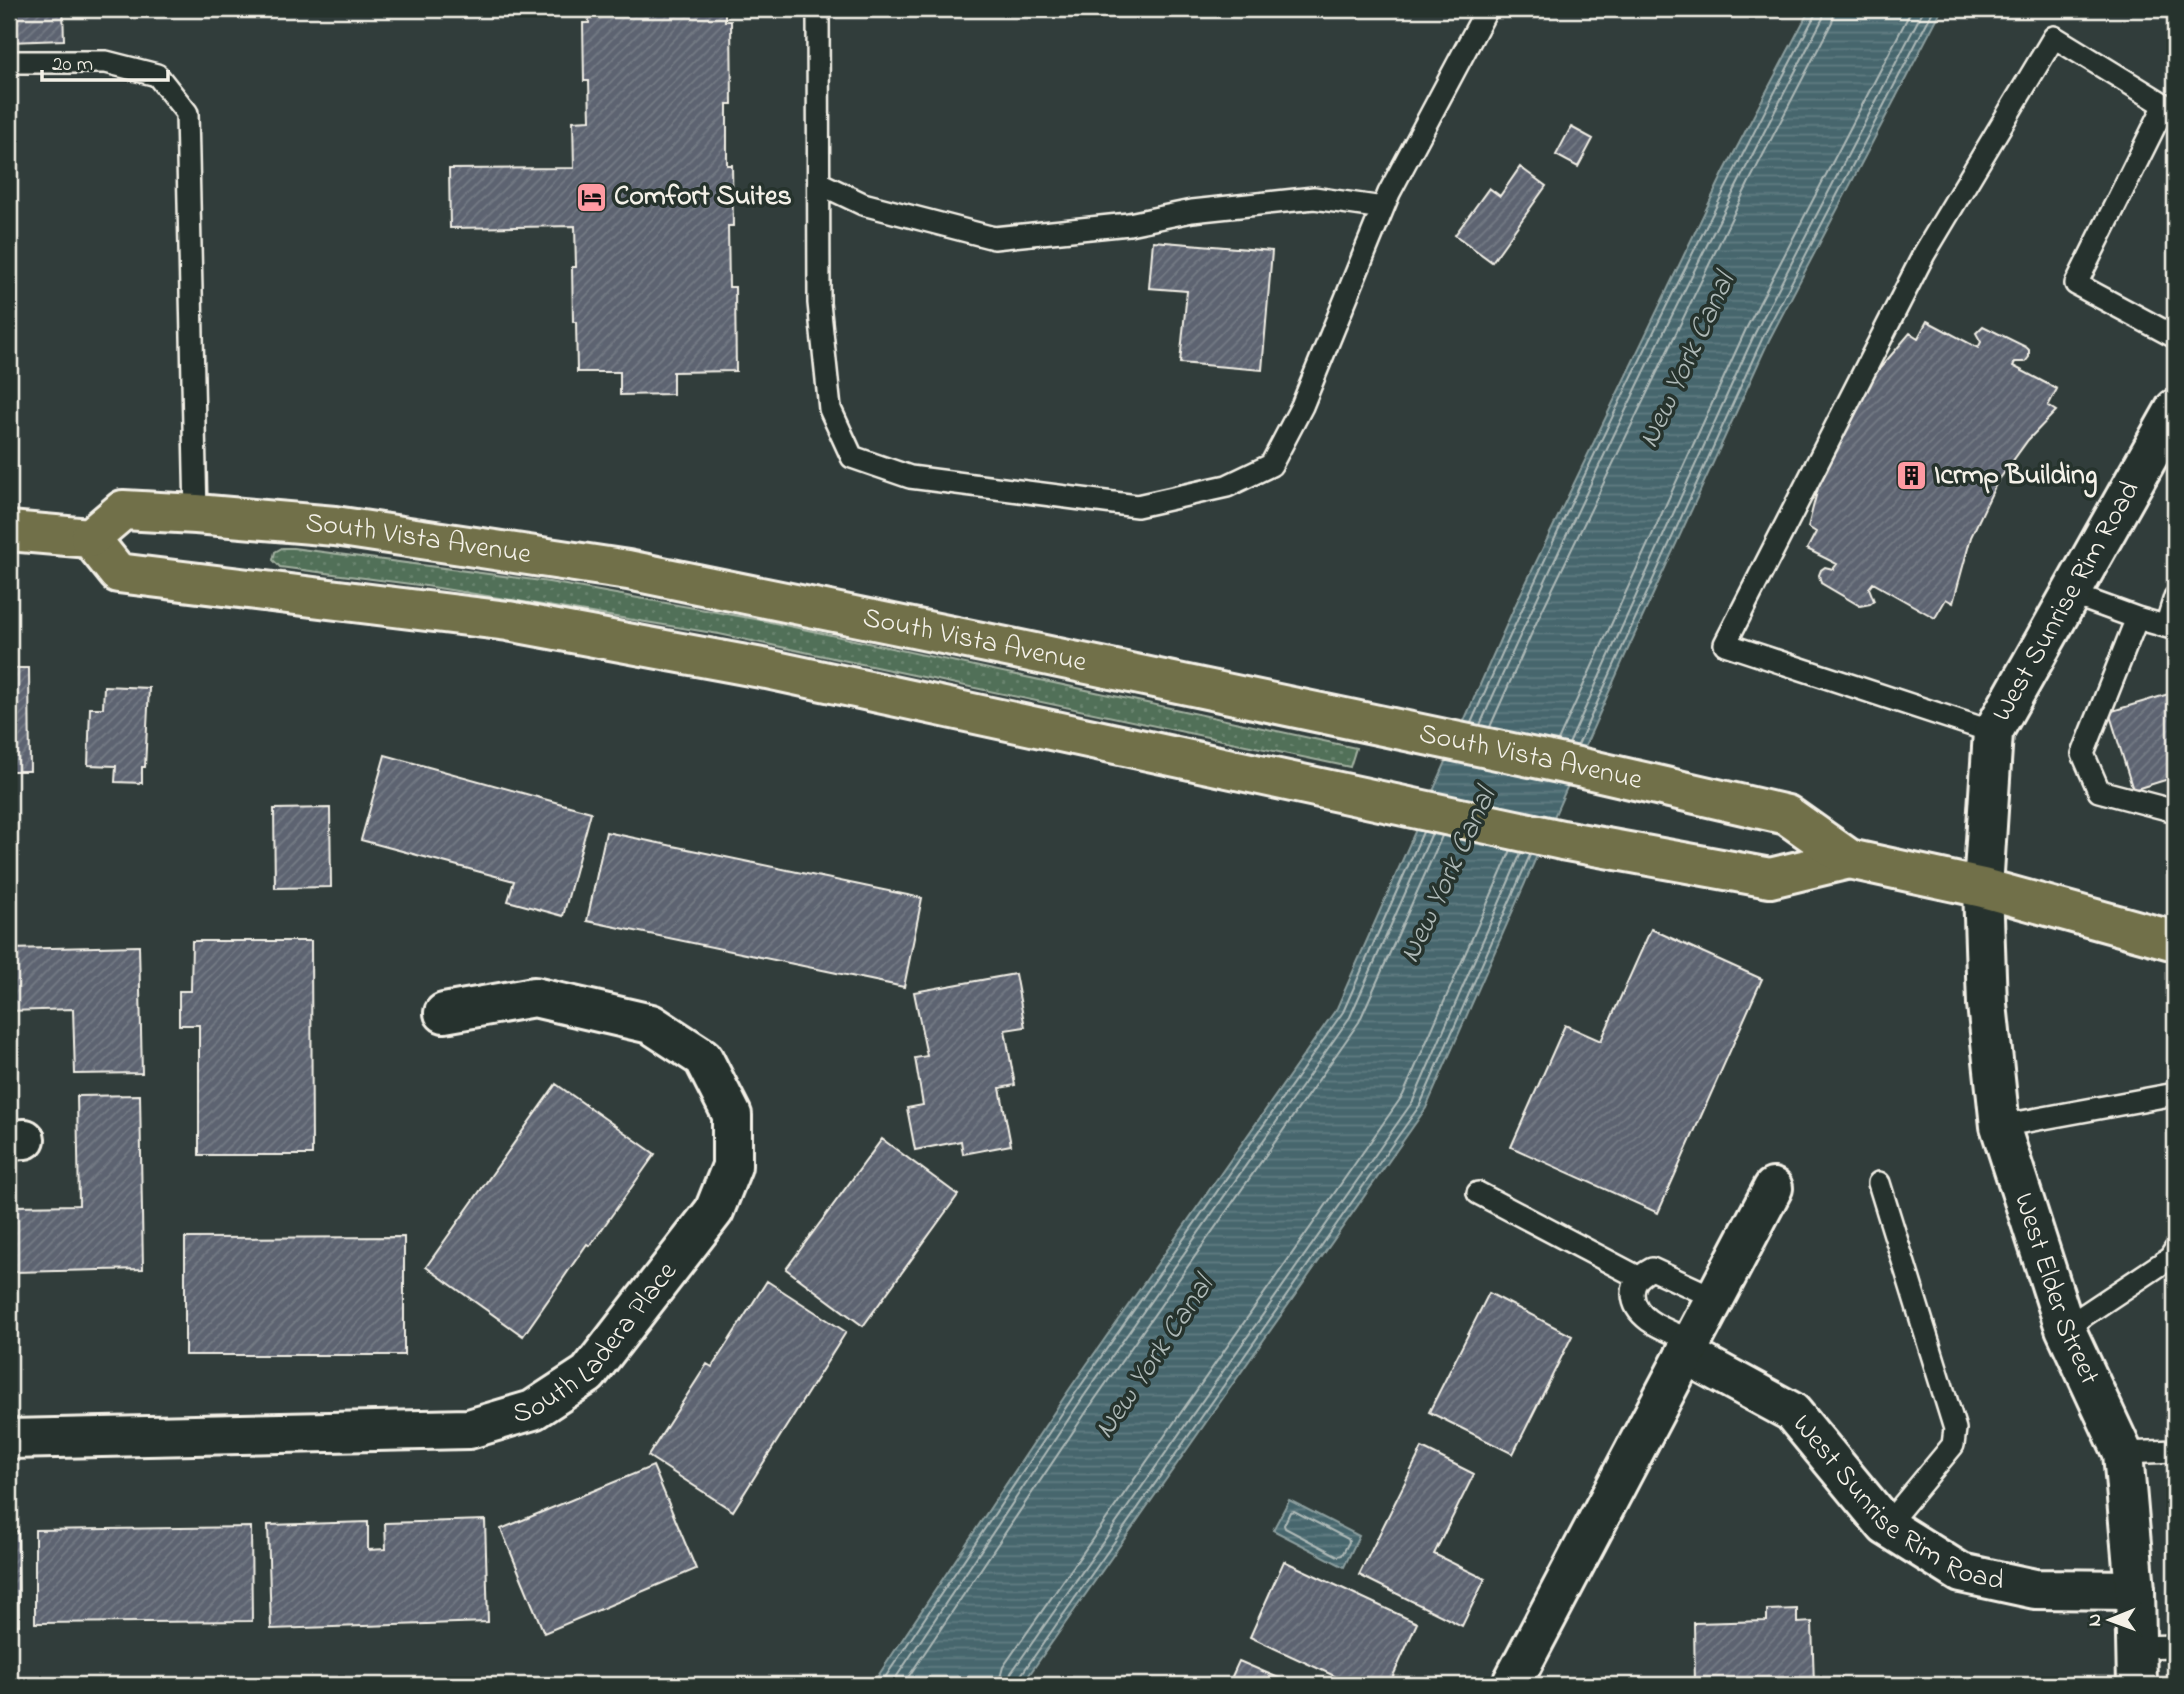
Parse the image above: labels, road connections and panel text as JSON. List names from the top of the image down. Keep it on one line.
{"streets":{"main road":["South Vista Avenue"],"street":["West Sunrise Rim Road","West Elder Street","South Ladera Place"]},"crossings":[["South Vista Avenue","West Sunrise Rim Road"],["South Vista Avenue","West Elder Street"],["West Sunrise Rim Road","West Elder Street"]],"water":["New York Canal"],"places":{"hotel":["Comfort Suites"],"building":["Icrmp Building"]},"scale_bar":"20 m","north":"left"}
